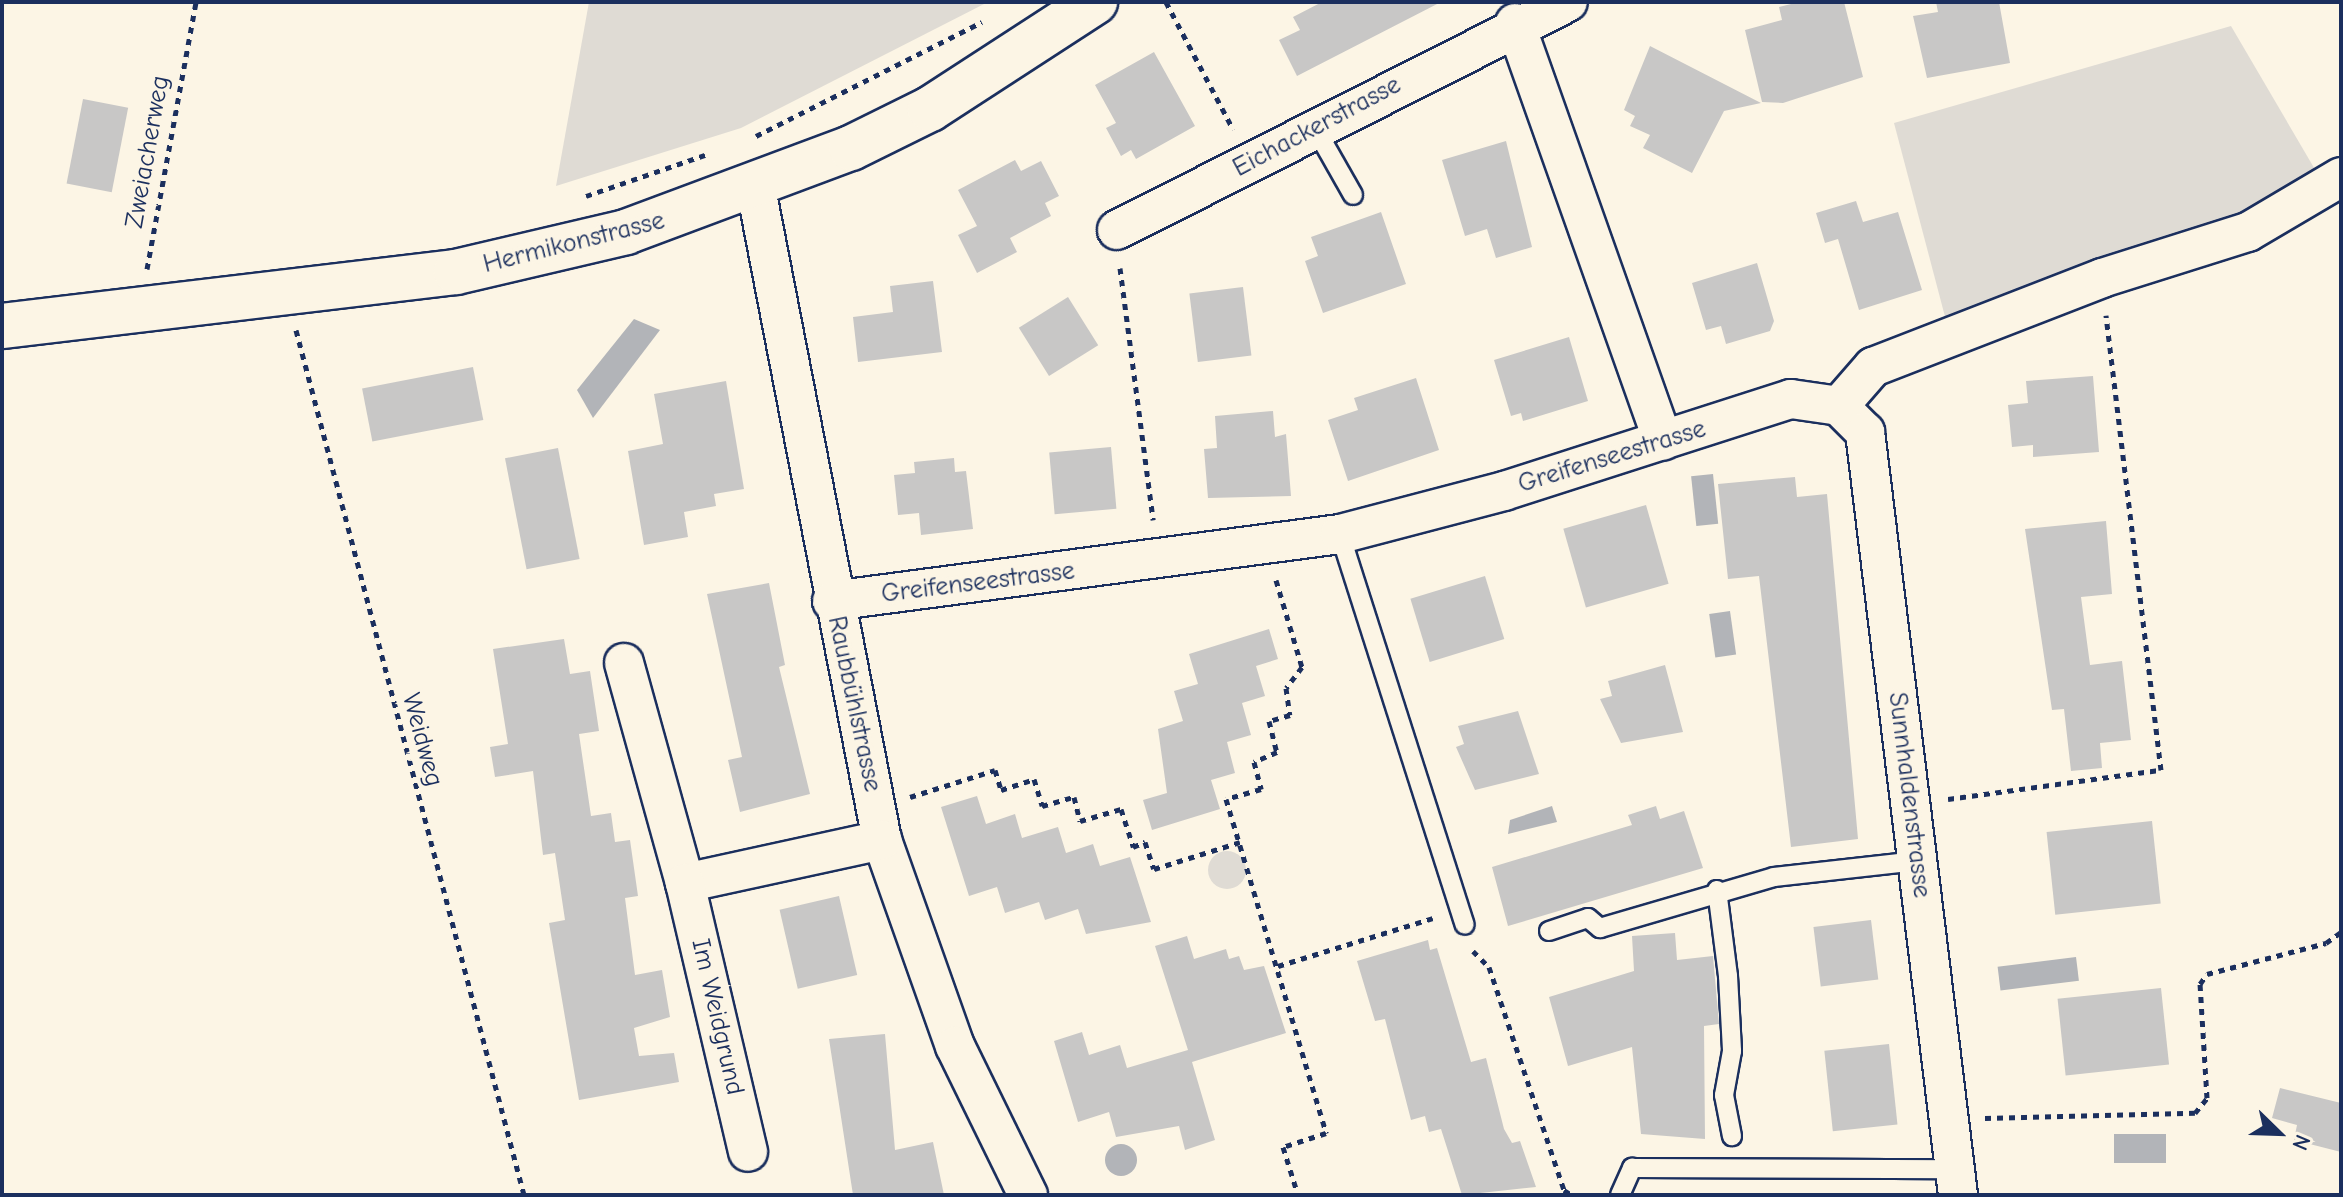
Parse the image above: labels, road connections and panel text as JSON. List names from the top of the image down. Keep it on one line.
{"streets":{"street":["Eichackerstrasse","Hermikonstrasse","Greifenseestrasse","Raubbühlstrasse","Sunnhaldenstrasse","Im Weidgrund"],"path":["Zweiacherweg","Weidweg"]},"crossings":[["Zweiacherweg","Hermikonstrasse"],["Hermikonstrasse","Raubbühlstrasse"],["Hermikonstrasse","Weidweg"],["Greifenseestrasse","Raubbühlstrasse"],["Greifenseestrasse","Sunnhaldenstrasse"]],"north":"bottom right"}
